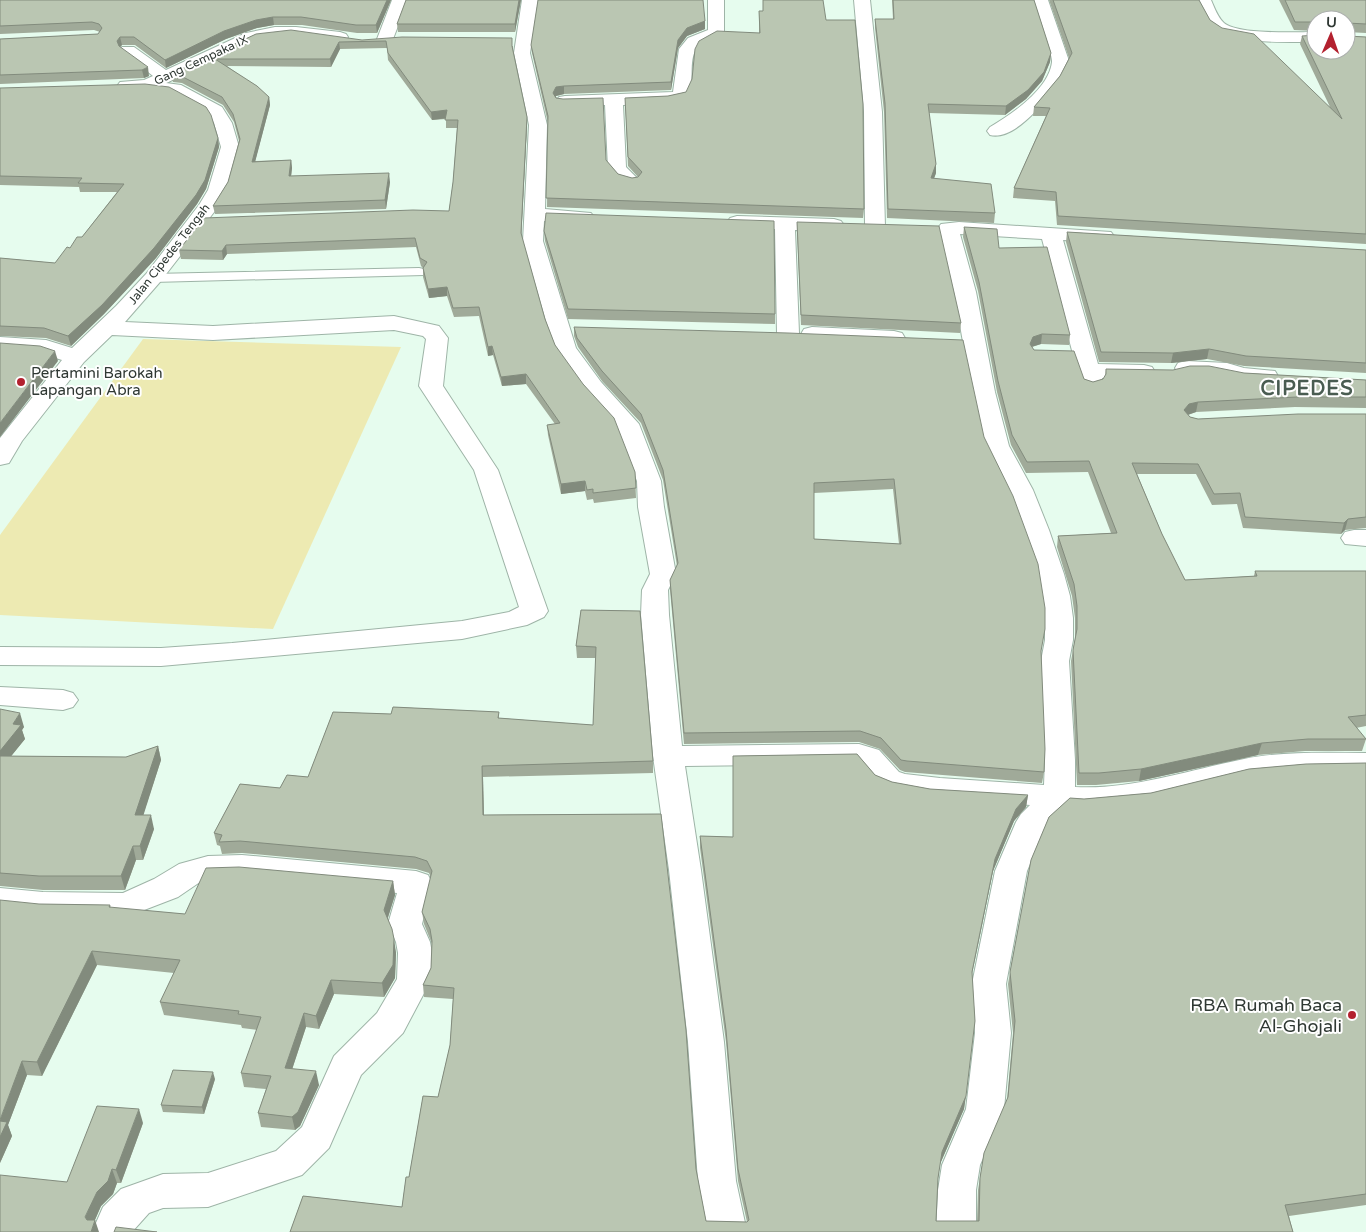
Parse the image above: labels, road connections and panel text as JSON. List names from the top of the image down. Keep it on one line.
{"streets":{"street":["Gang Cempaka IX","Jalan Cipedes Tengah"]},"crossings":[["Gang Cempaka IX","Jalan Cipedes Tengah"]],"districts":["CIPEDES"],"places":["Pertamini Barokah Lapangan Abra","RBA Rumah Baca Al-Ghojali"],"north":"top"}
